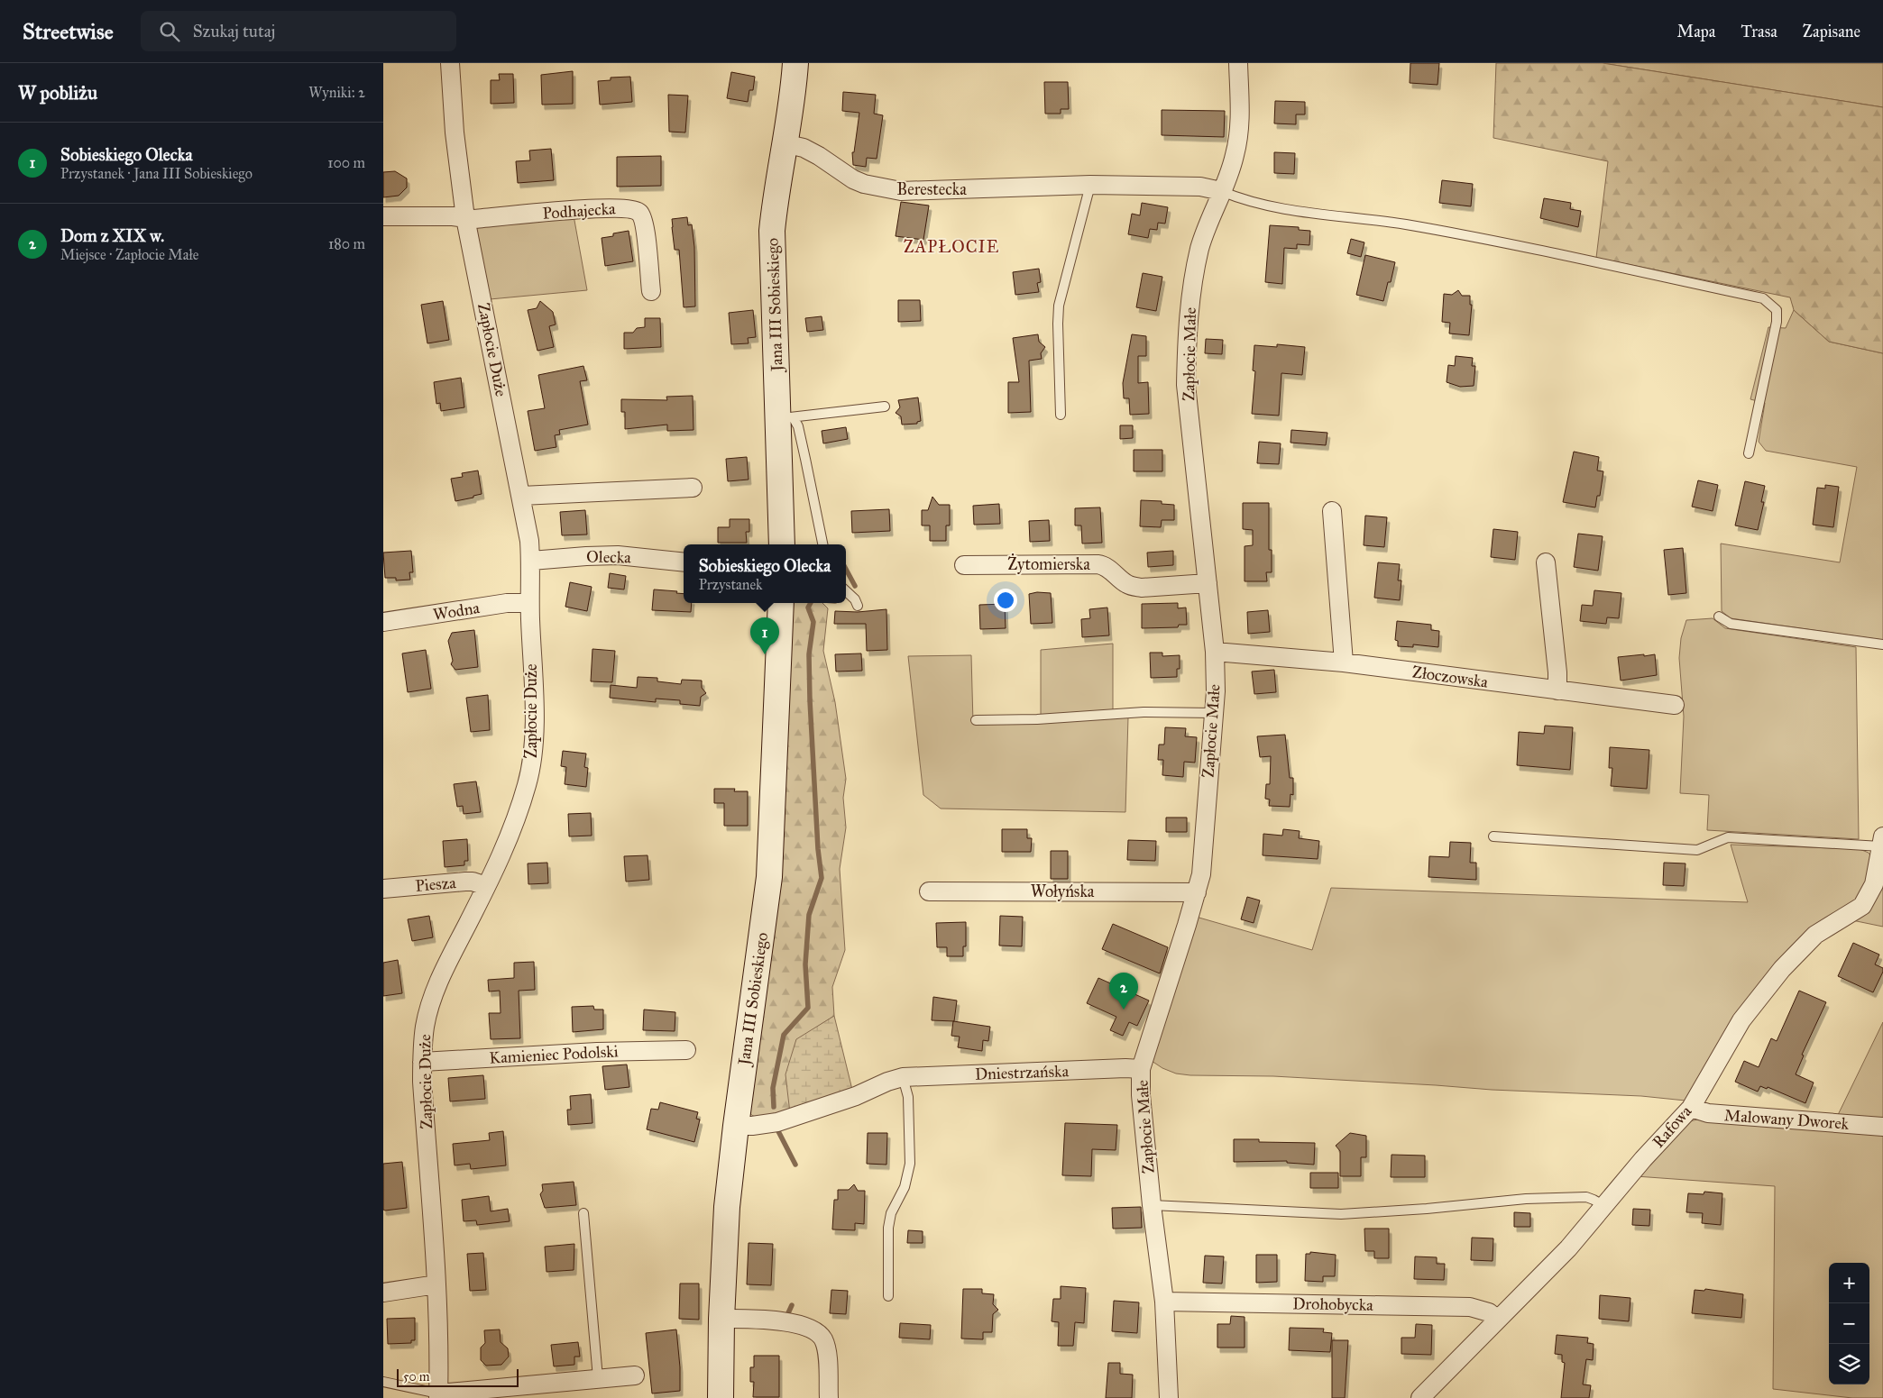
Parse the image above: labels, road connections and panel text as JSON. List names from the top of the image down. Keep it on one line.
{"streets":{"street":["Berestecka","Podhajecka","Jana III Sobieskiego","Zapłocie Duże","Zapłocie Małe","Olecka","Żytomierska","Wodna","Złoczowska","Piesza","Wołyńska","Kamieniec Podolski","Dniestrzańska","Malowany Dworek","Rafowa","Drohobycka"]},"crossings":[["Berestecka","Jana III Sobieskiego"],["Berestecka","Zapłocie Małe"],["Podhajecka","Zapłocie Duże"],["Jana III Sobieskiego","Dniestrzańska"],["Zapłocie Duże","Olecka"],["Zapłocie Duże","Wodna"],["Zapłocie Duże","Piesza"],["Zapłocie Duże","Kamieniec Podolski"],["Zapłocie Małe","Żytomierska"],["Zapłocie Małe","Złoczowska"],["Zapłocie Małe","Wołyńska"],["Zapłocie Małe","Dniestrzańska"],["Zapłocie Małe","Drohobycka"],["Malowany Dworek","Rafowa"],["Rafowa","Drohobycka"]],"districts":["ZAPŁOCIE"],"scale_bar":"50 m","page":{"header":"Streetwise","search":"Szukaj tutaj","nav":["Mapa","Trasa","Zapisane"],"heading":["W pobliżu","Wyniki: 2"],"list":[{"mark":"1","name":"Sobieskiego Olecka","note":"Przystanek · Jana III Sobieskiego","value":"100 m"},{"mark":"2","name":"Dom z XIX w.","note":"Miejsce · Zapłocie Małe","value":"180 m"}],"popup":["Sobieskiego Olecka","Przystanek"],"pins":["1","2"],"map_buttons":["+","−"],"scale":"50 m"}}
